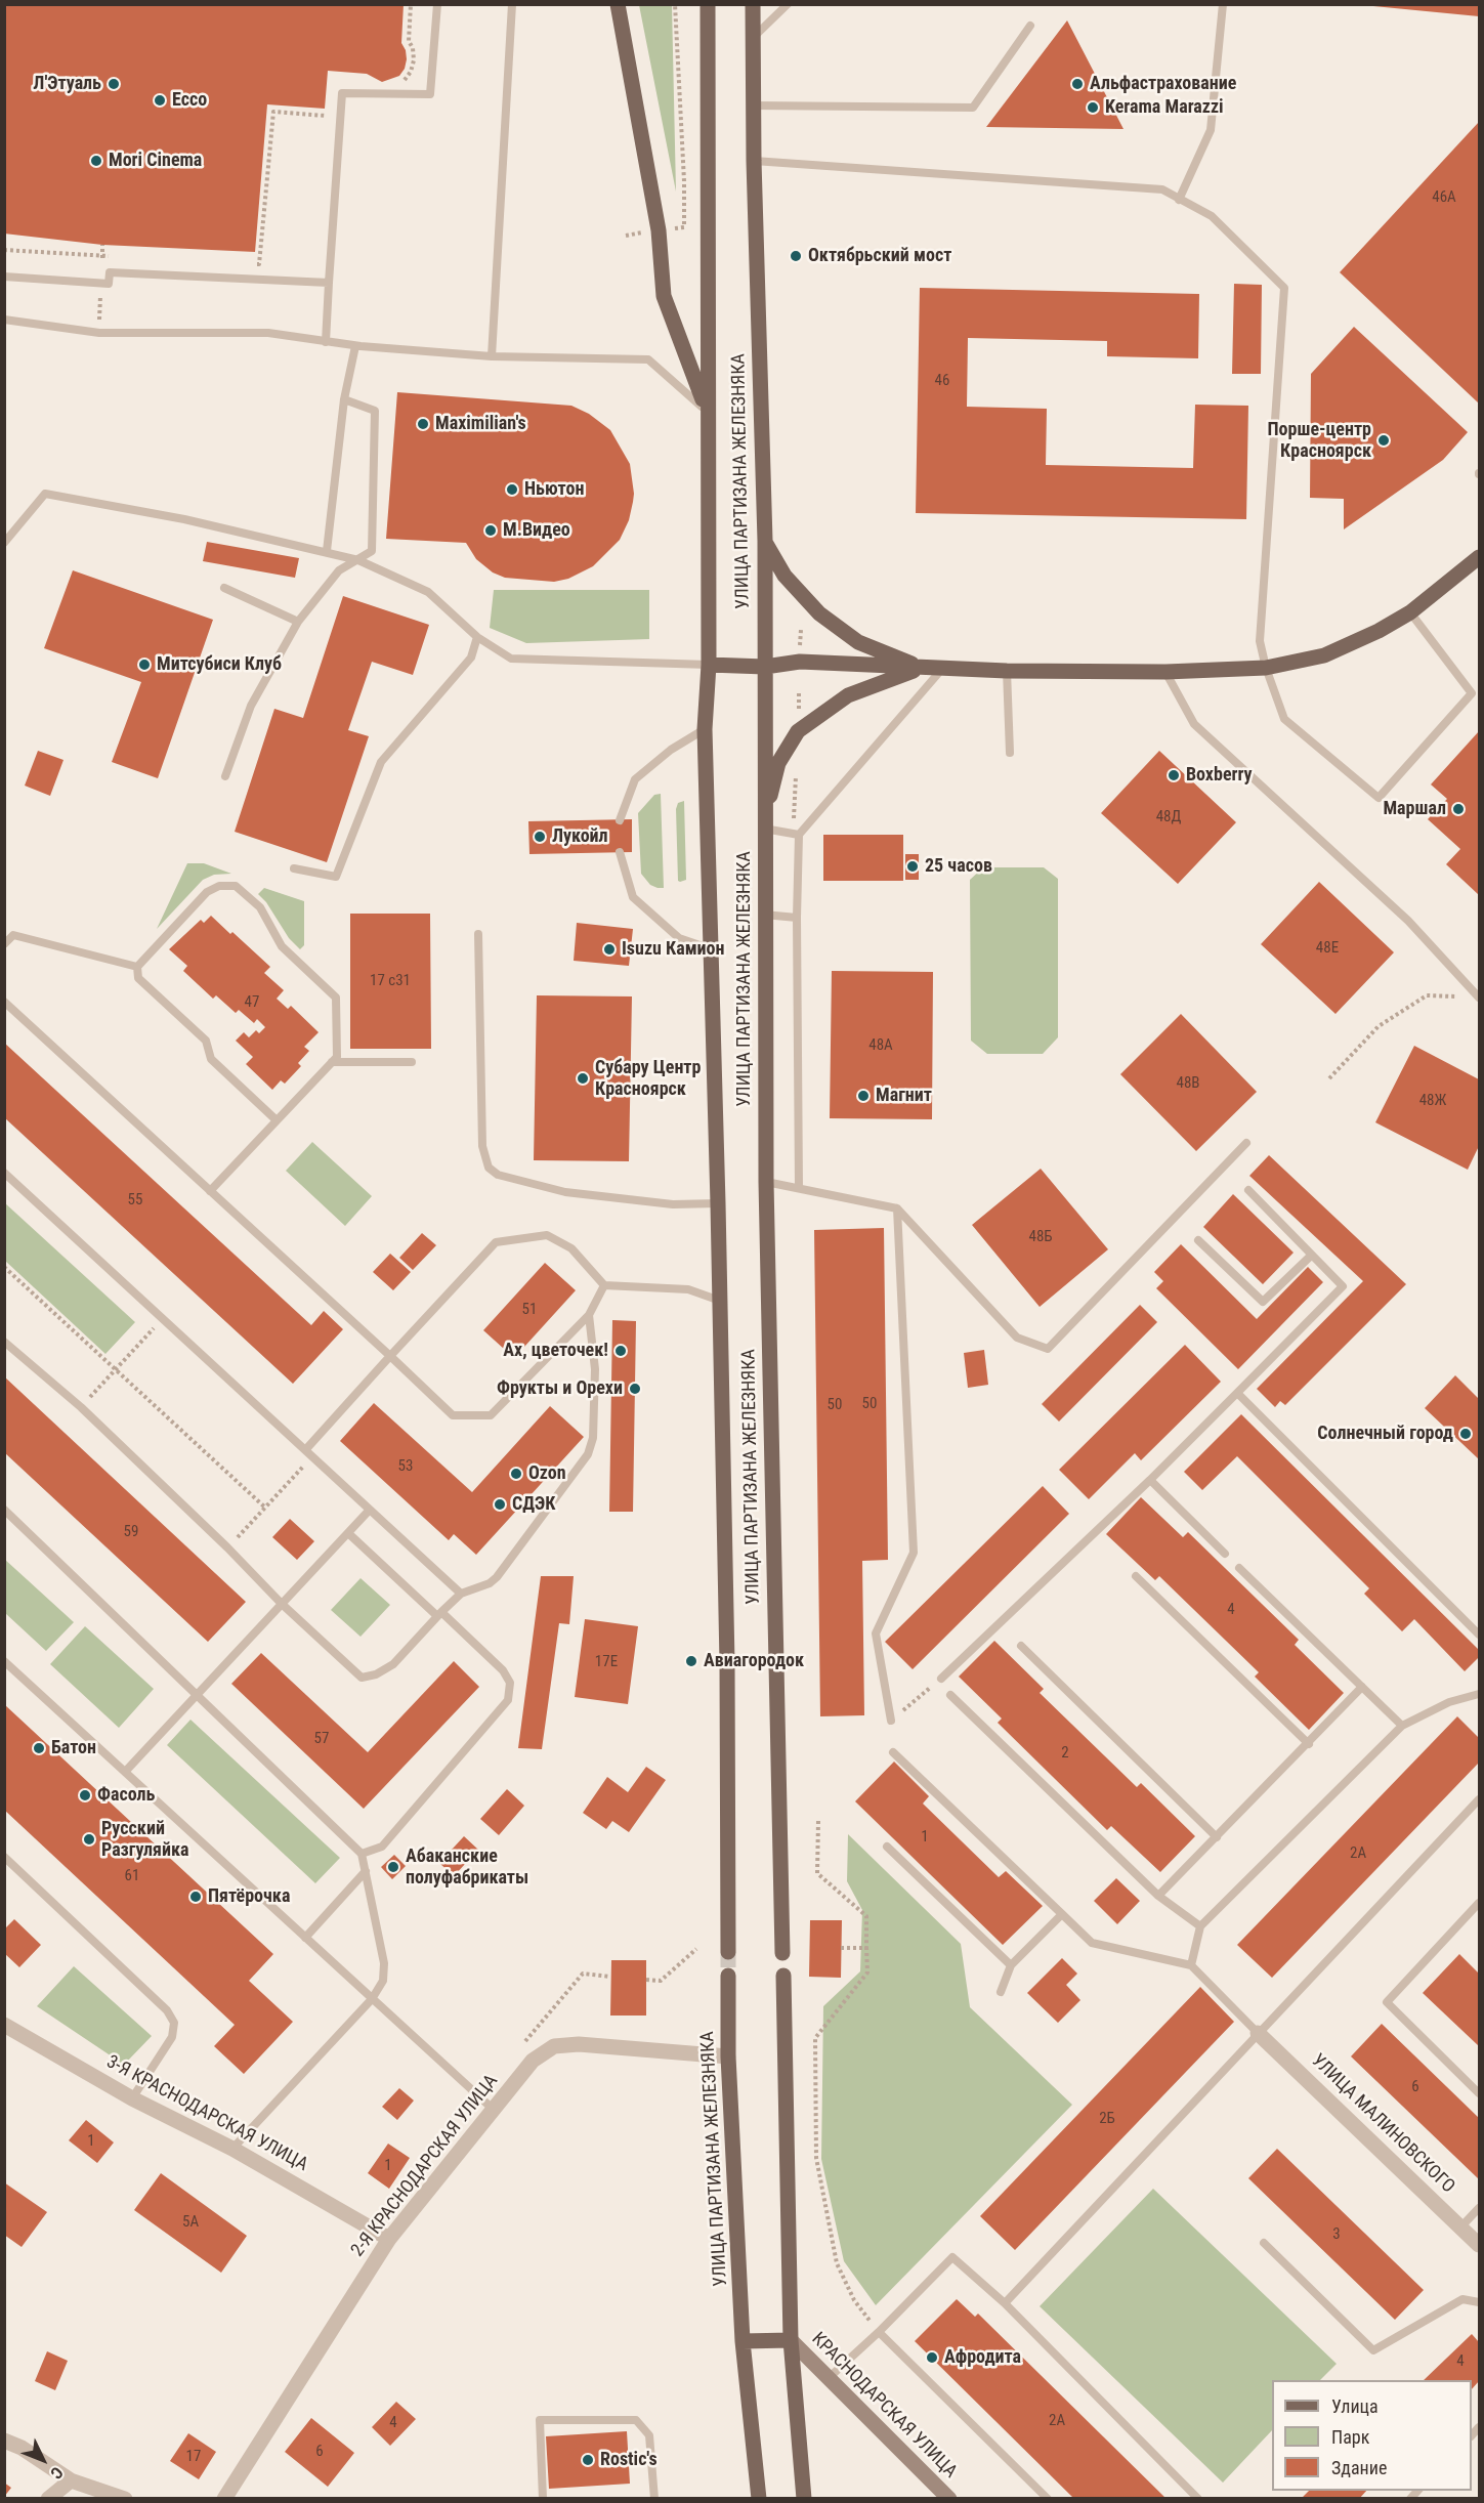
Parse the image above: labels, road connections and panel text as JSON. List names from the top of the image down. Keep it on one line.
{"streets":{"main road":["УЛИЦА ПАРТИЗАНА ЖЕЛЕЗНЯКА","КРАСНОДАРСКАЯ УЛИЦА"],"street":["3-Я КРАСНОДАРСКАЯ УЛИЦА","УЛИЦА МАЛИНОВСКОГО","2-Я КРАСНОДАРСКАЯ УЛИЦА"]},"crossings":[["УЛИЦА ПАРТИЗАНА ЖЕЛЕЗНЯКА","2-Я КРАСНОДАРСКАЯ УЛИЦА"],["3-Я КРАСНОДАРСКАЯ УЛИЦА","2-Я КРАСНОДАРСКАЯ УЛИЦА"]],"places":["Л'Этуаль","Альфастрахование","Ecco","Kerama Marazzi","Mori Cinema","Октябрьский мост","Maximilian's","Порше-центр Красноярск","Ньютон","М.Видео","Митсубиси Клуб","Boxberry","Маршал","Лукойл","25 часов","Isuzu Камион","Субару Центр Красноярск","Магнит","Ах, цветочек!","Фрукты и Орехи","Солнечный город","Ozon","СДЭК","Авиагородок","Батон","Фасоль","Русский Разгуляйка","Абаканские полуфабрикаты","Пятёрочка","Афродита","Rostic's"],"house_numbers":["46А","46","48Д","48Е","17 с31","47","48А","48В","48Ж","55","48Б","51","50","50","53","59","4","17Е","57","2","1","2А","61","6","2Б","1","1","5А","3","4","2А","4","6","17"],"legend":["Улица","Парк","Здание"],"north":"bottom right"}
